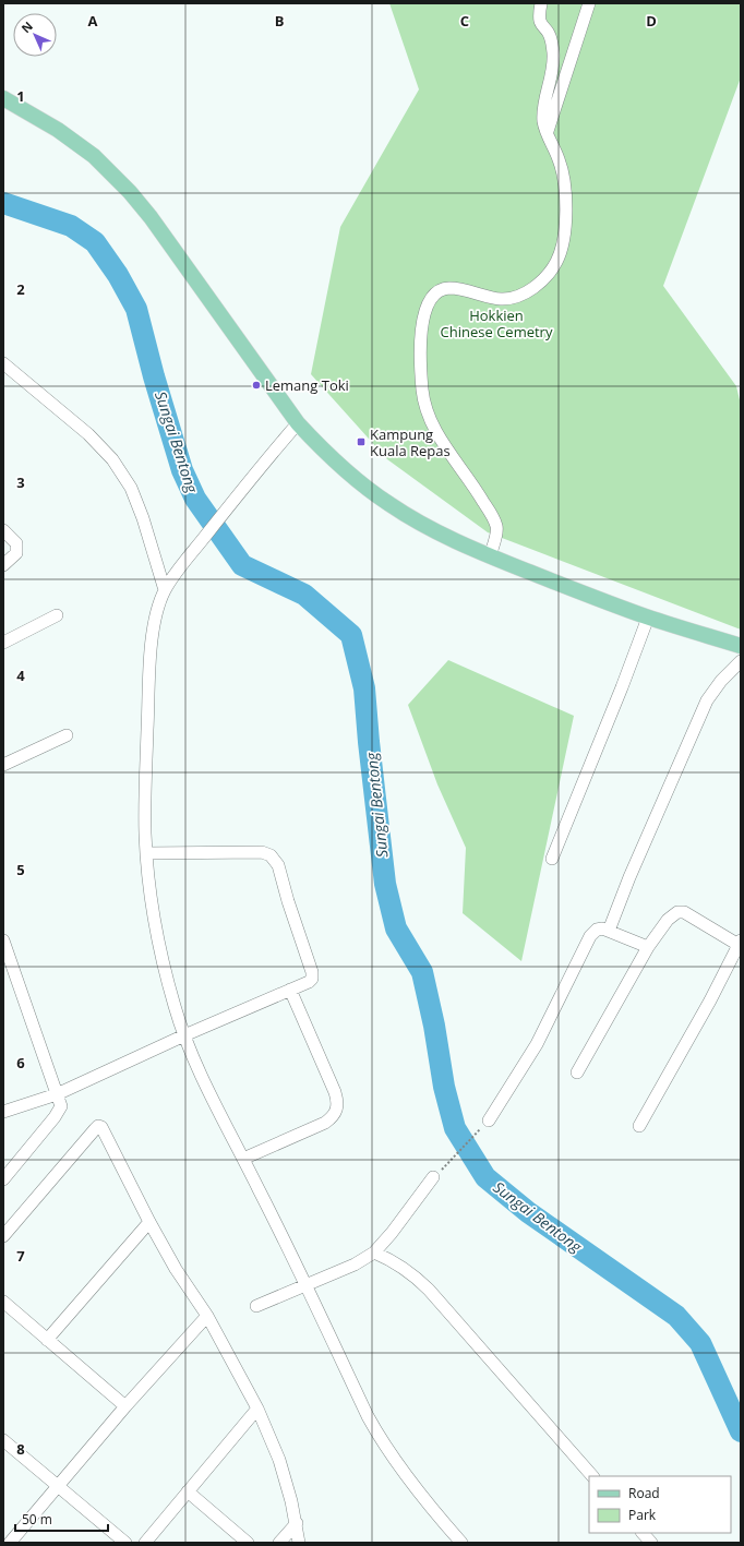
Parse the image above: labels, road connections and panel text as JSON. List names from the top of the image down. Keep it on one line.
{"water":["Sungai Bentong"],"parks":["Hokkien Chinese Cemetry"],"places":{"other":["Lemang Toki"],"transit":["Kampung Kuala Repas"]},"legend":["Road","Park"],"scale_bar":"50 m","north":"top left","grid":{"columns":["A","B","C","D"],"rows":["1","2","3","4","5","6","7","8"]}}
